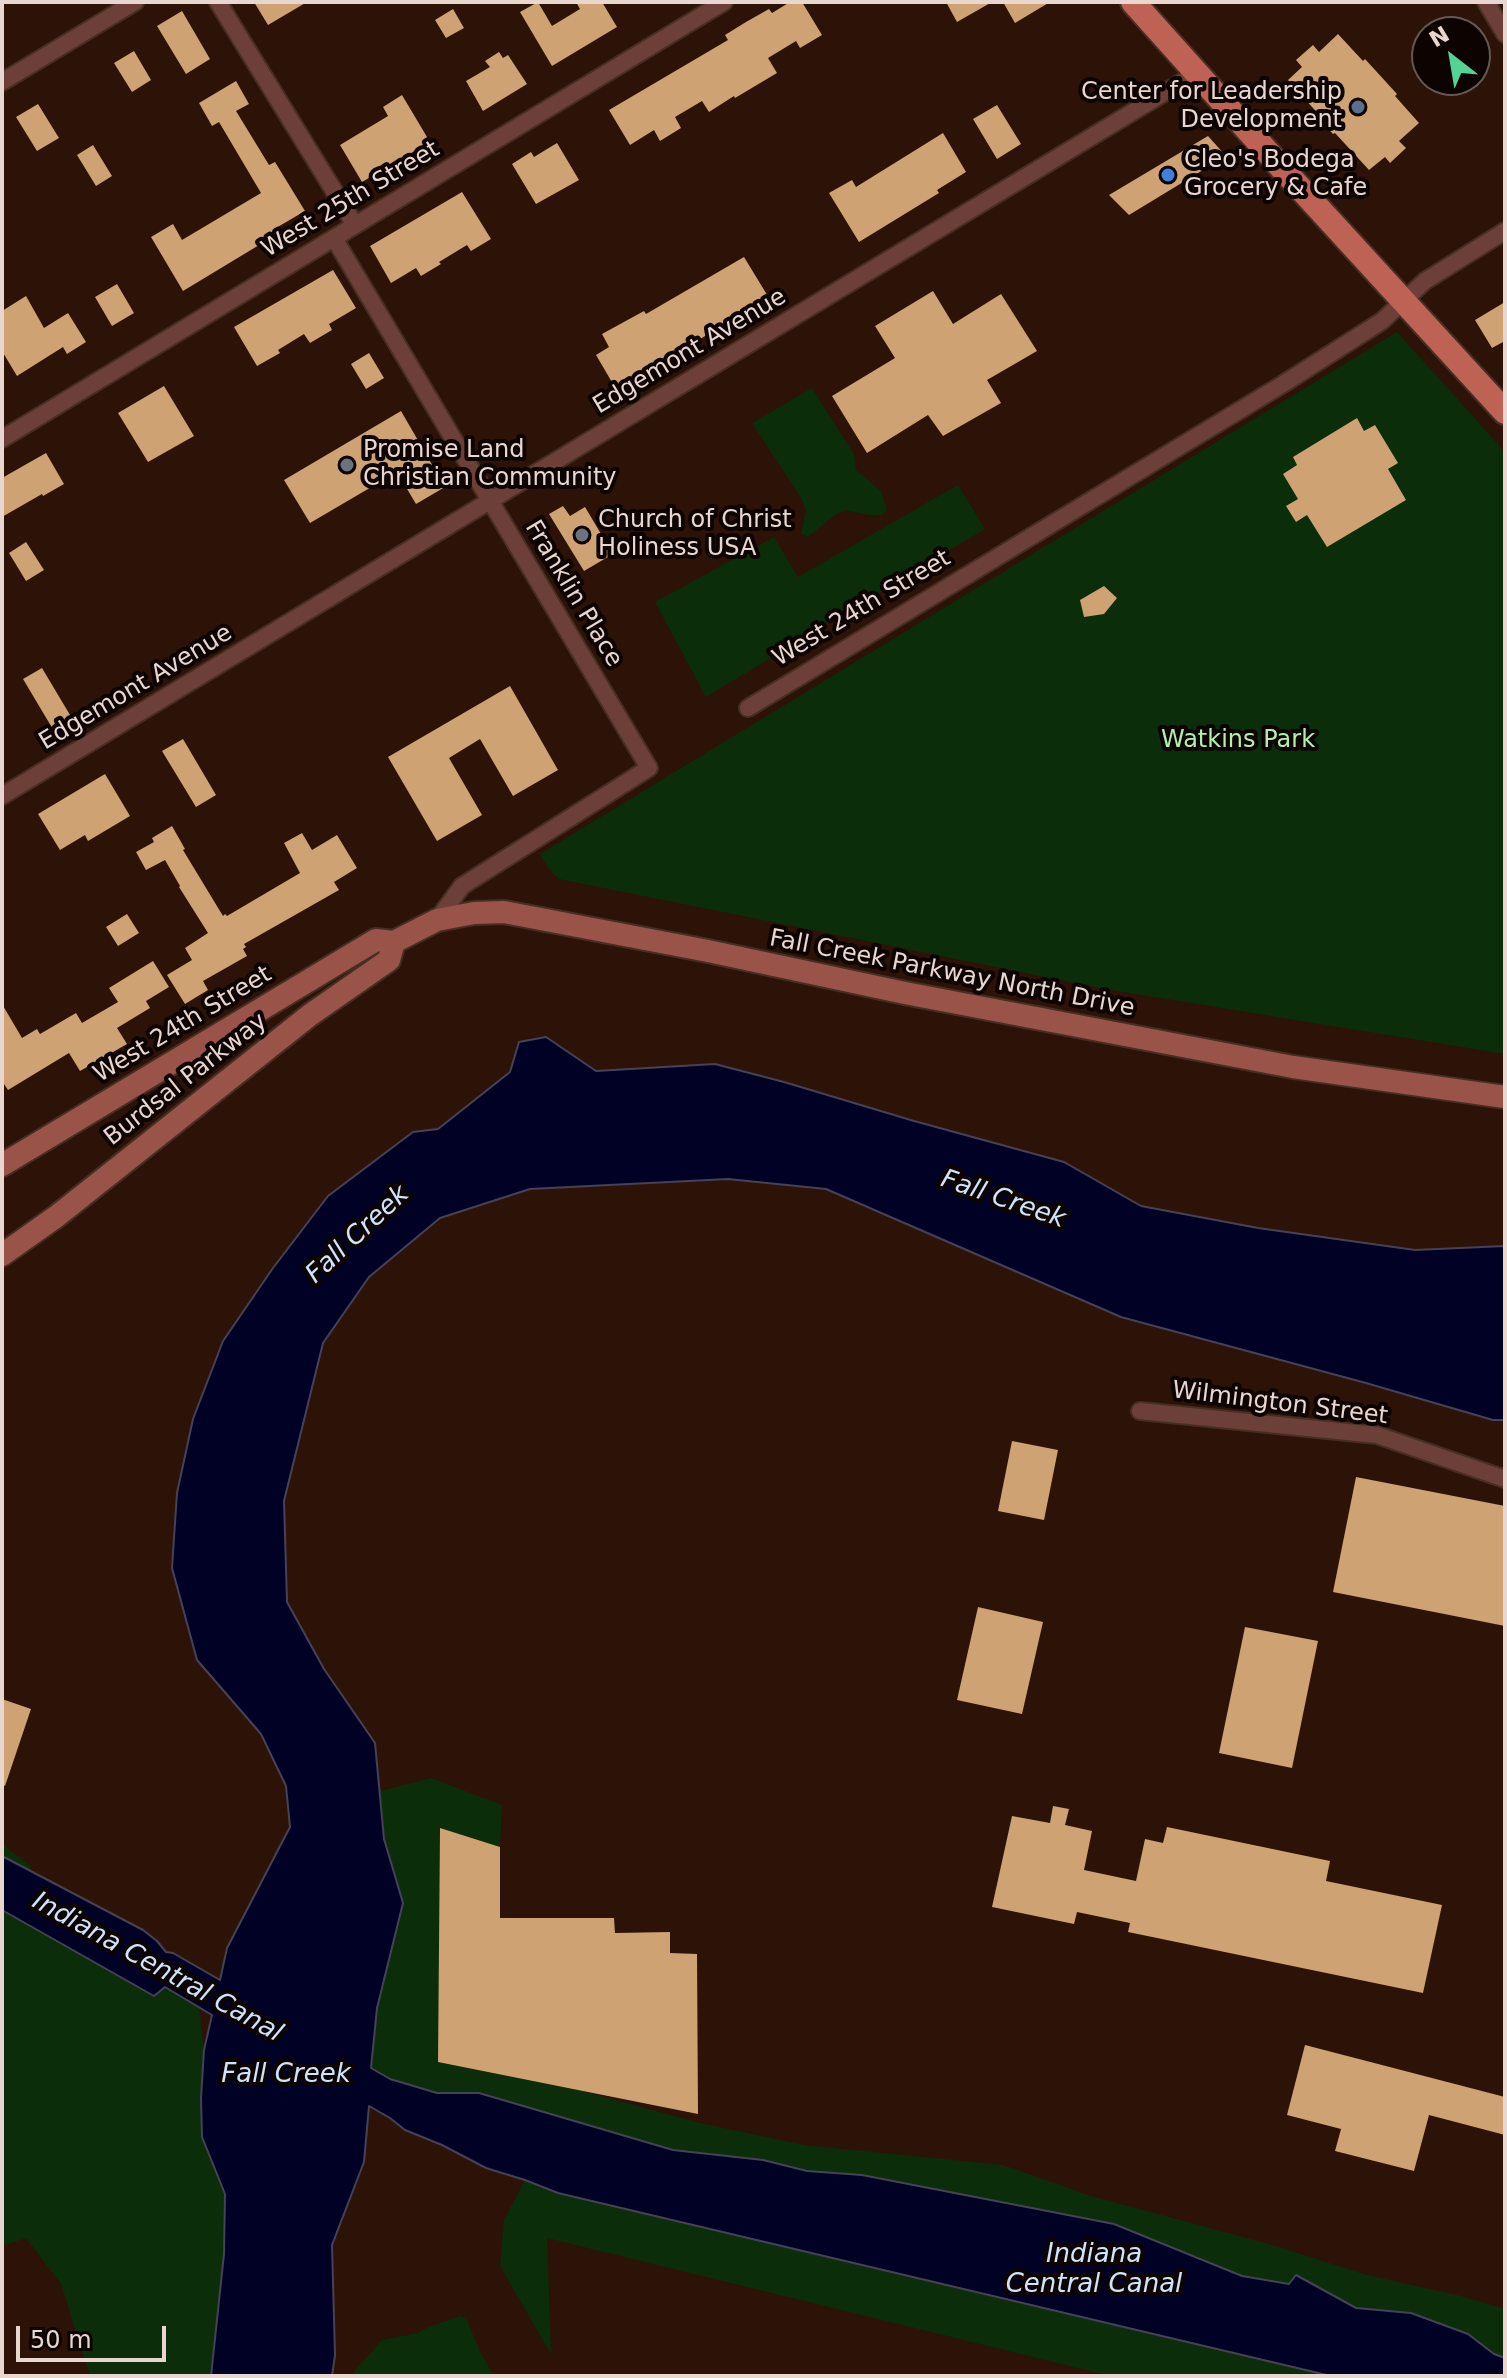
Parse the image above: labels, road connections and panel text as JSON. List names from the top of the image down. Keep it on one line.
{"streets":{"street":["West 25th Street","Edgemont Avenue","Franklin Place","West 24th Street","Fall Creek Parkway North Drive","Burdsal Parkway","Wilmington Street"]},"crossings":[["West 25th Street","Franklin Place"],["Edgemont Avenue","Franklin Place"],["Franklin Place","Fall Creek Parkway North Drive"],["West 24th Street","Fall Creek Parkway North Drive"],["West 24th Street","Burdsal Parkway"],["Fall Creek Parkway North Drive","Burdsal Parkway"]],"water":["Fall Creek","Indiana Central Canal"],"parks":["Watkins Park"],"places":["Center for Leadership Development","Cleo's Bodega Grocery & Cafe","Promise Land Christian Community","Church of Christ Holiness USA"],"scale_bar":"50 m","north":"top left"}
